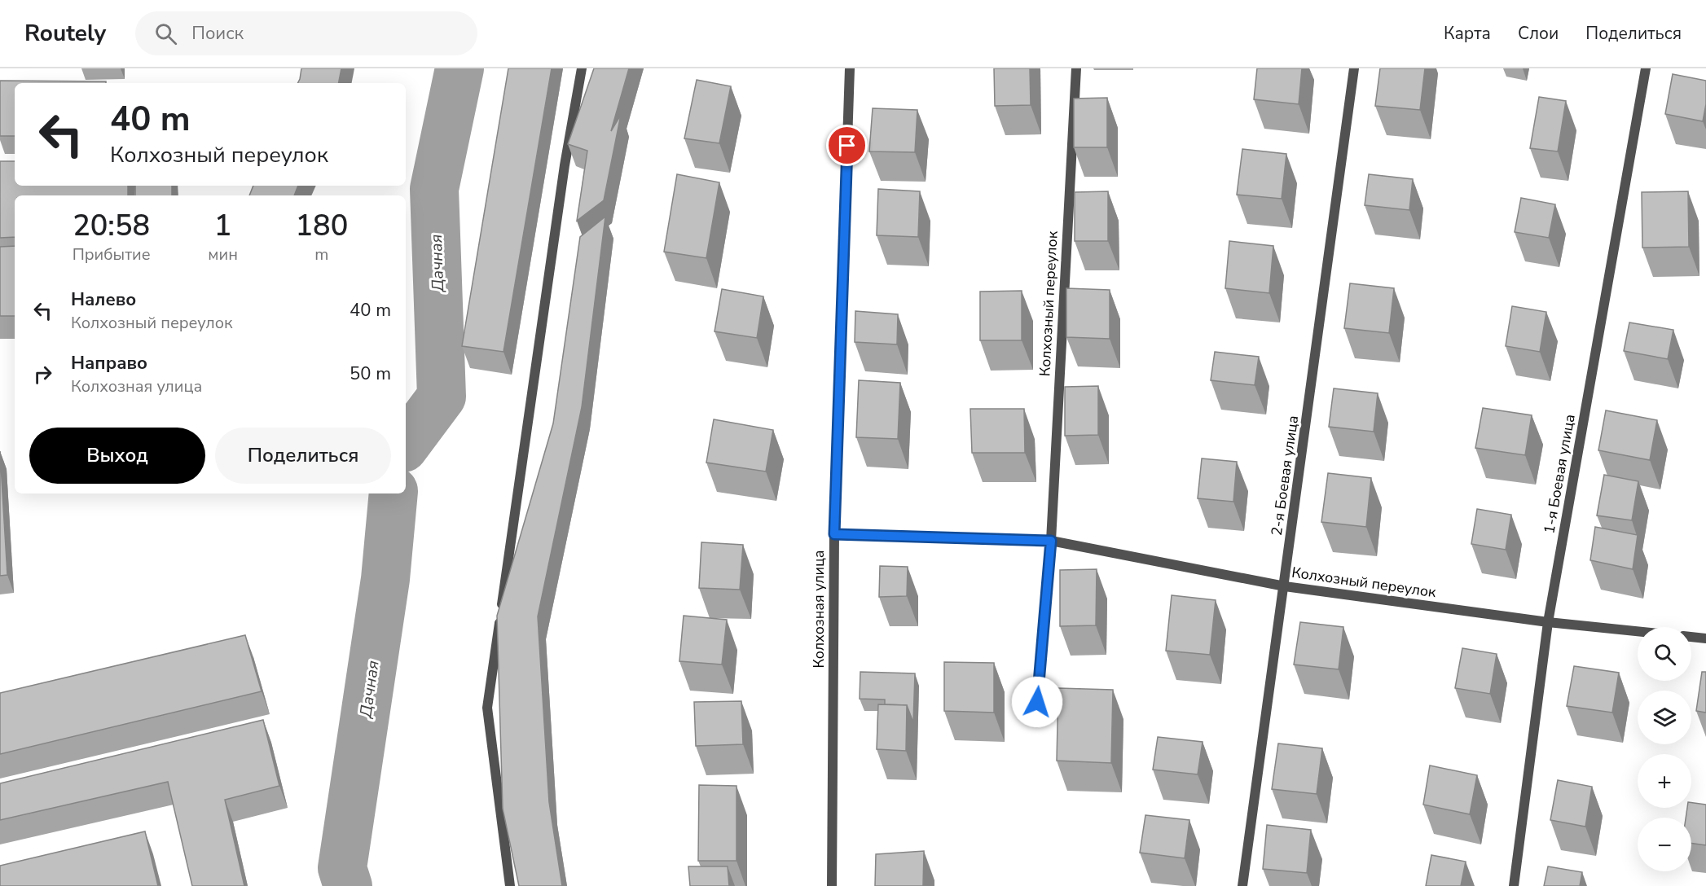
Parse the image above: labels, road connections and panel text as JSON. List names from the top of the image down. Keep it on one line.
{"streets":{"street":["Колхозный переулок","1-я Боевая улица","2-я Боевая улица","Колхозная улица"]},"crossings":[["Колхозный переулок","1-я Боевая улица"],["Колхозный переулок","2-я Боевая улица"],["Колхозный переулок","Колхозная улица"]],"water":["Дачная"],"page":{"header":"Routely","search":"Поиск","nav":["Карта","Слои","Поделиться"],"turn":["40 m","Колхозный переулок"],"eta":["20:58","Прибытие","1","мин","180","m"],"list":[{"name":"Налево","note":"Колхозный переулок","value":"40 m"},{"name":"Направо","note":"Колхозная улица","value":"50 m"}],"buttons":["Выход","Поделиться"],"map_buttons":["+","−"]}}
